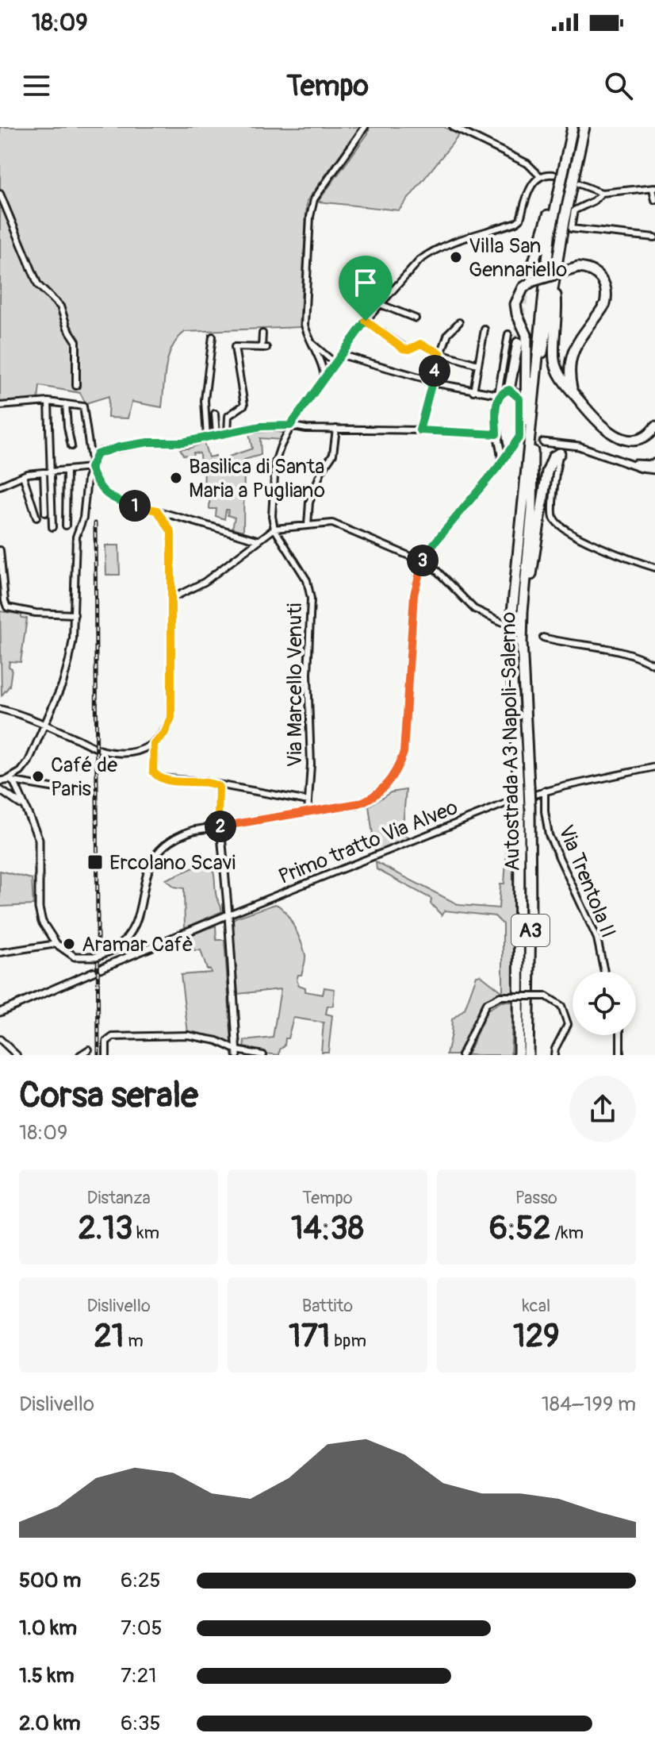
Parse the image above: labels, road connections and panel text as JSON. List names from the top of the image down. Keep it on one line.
{"streets":{"highway":["Autostrada A3 Napoli-Salerno","A3"],"street":["Via Marcello Venuti","Primo tratto Via Alveo","Via Trentola II"]},"crossings":[["Primo tratto Via Alveo","Via Trentola II"]],"places":{"other":["Villa San Gennariello","Basilica di Santa Maria a Pugliano","Café de Paris","Aramar Cafè"],"transit":["Ercolano Scavi"]},"page":{"status":"18:09","header":"Tempo","pins":["4","1","3","2"],"heading":["Corsa serale","18:09"],"stats":[["Distanza","2.13 km"],["Tempo","14:38"],["Passo","6:52 /km"],["Dislivello","21 m"],["Battito","171 bpm"],["kcal","129"]],"chart":["Dislivello","184–199 m"],"list":[{"name":"500 m","note":"6:25"},{"name":"1.0 km","note":"7:05"},{"name":"1.5 km","note":"7:21"},{"name":"2.0 km","note":"6:35"}]}}
